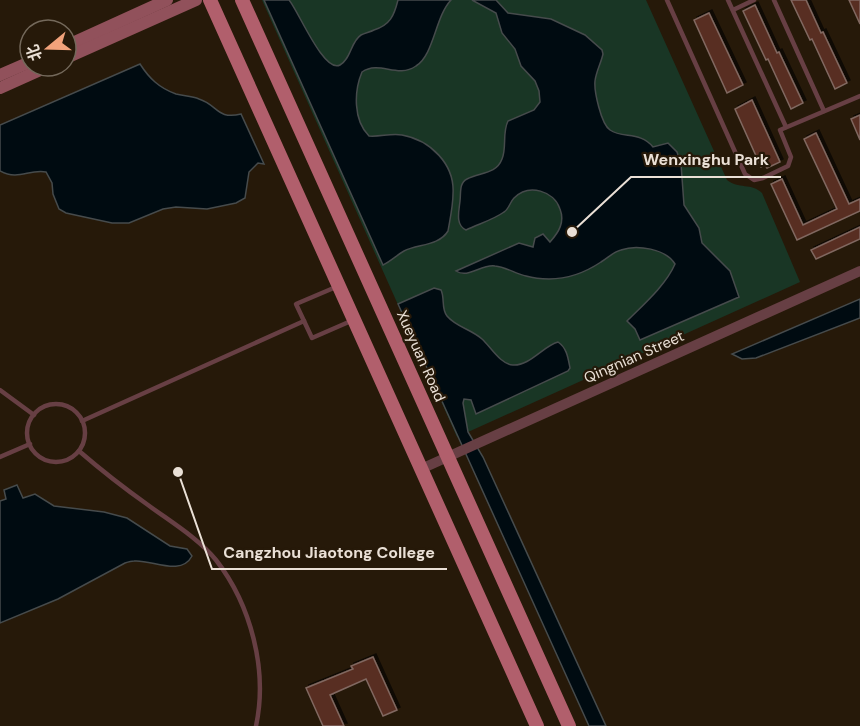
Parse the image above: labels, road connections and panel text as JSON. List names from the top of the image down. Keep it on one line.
{"streets":{"main road":["Xueyuan Road"],"street":["Qingnian Street"]},"crossings":[["Xueyuan Road","Qingnian Street"]],"places":["Wenxinghu Park","Cangzhou Jiaotong College"],"north":"left"}
